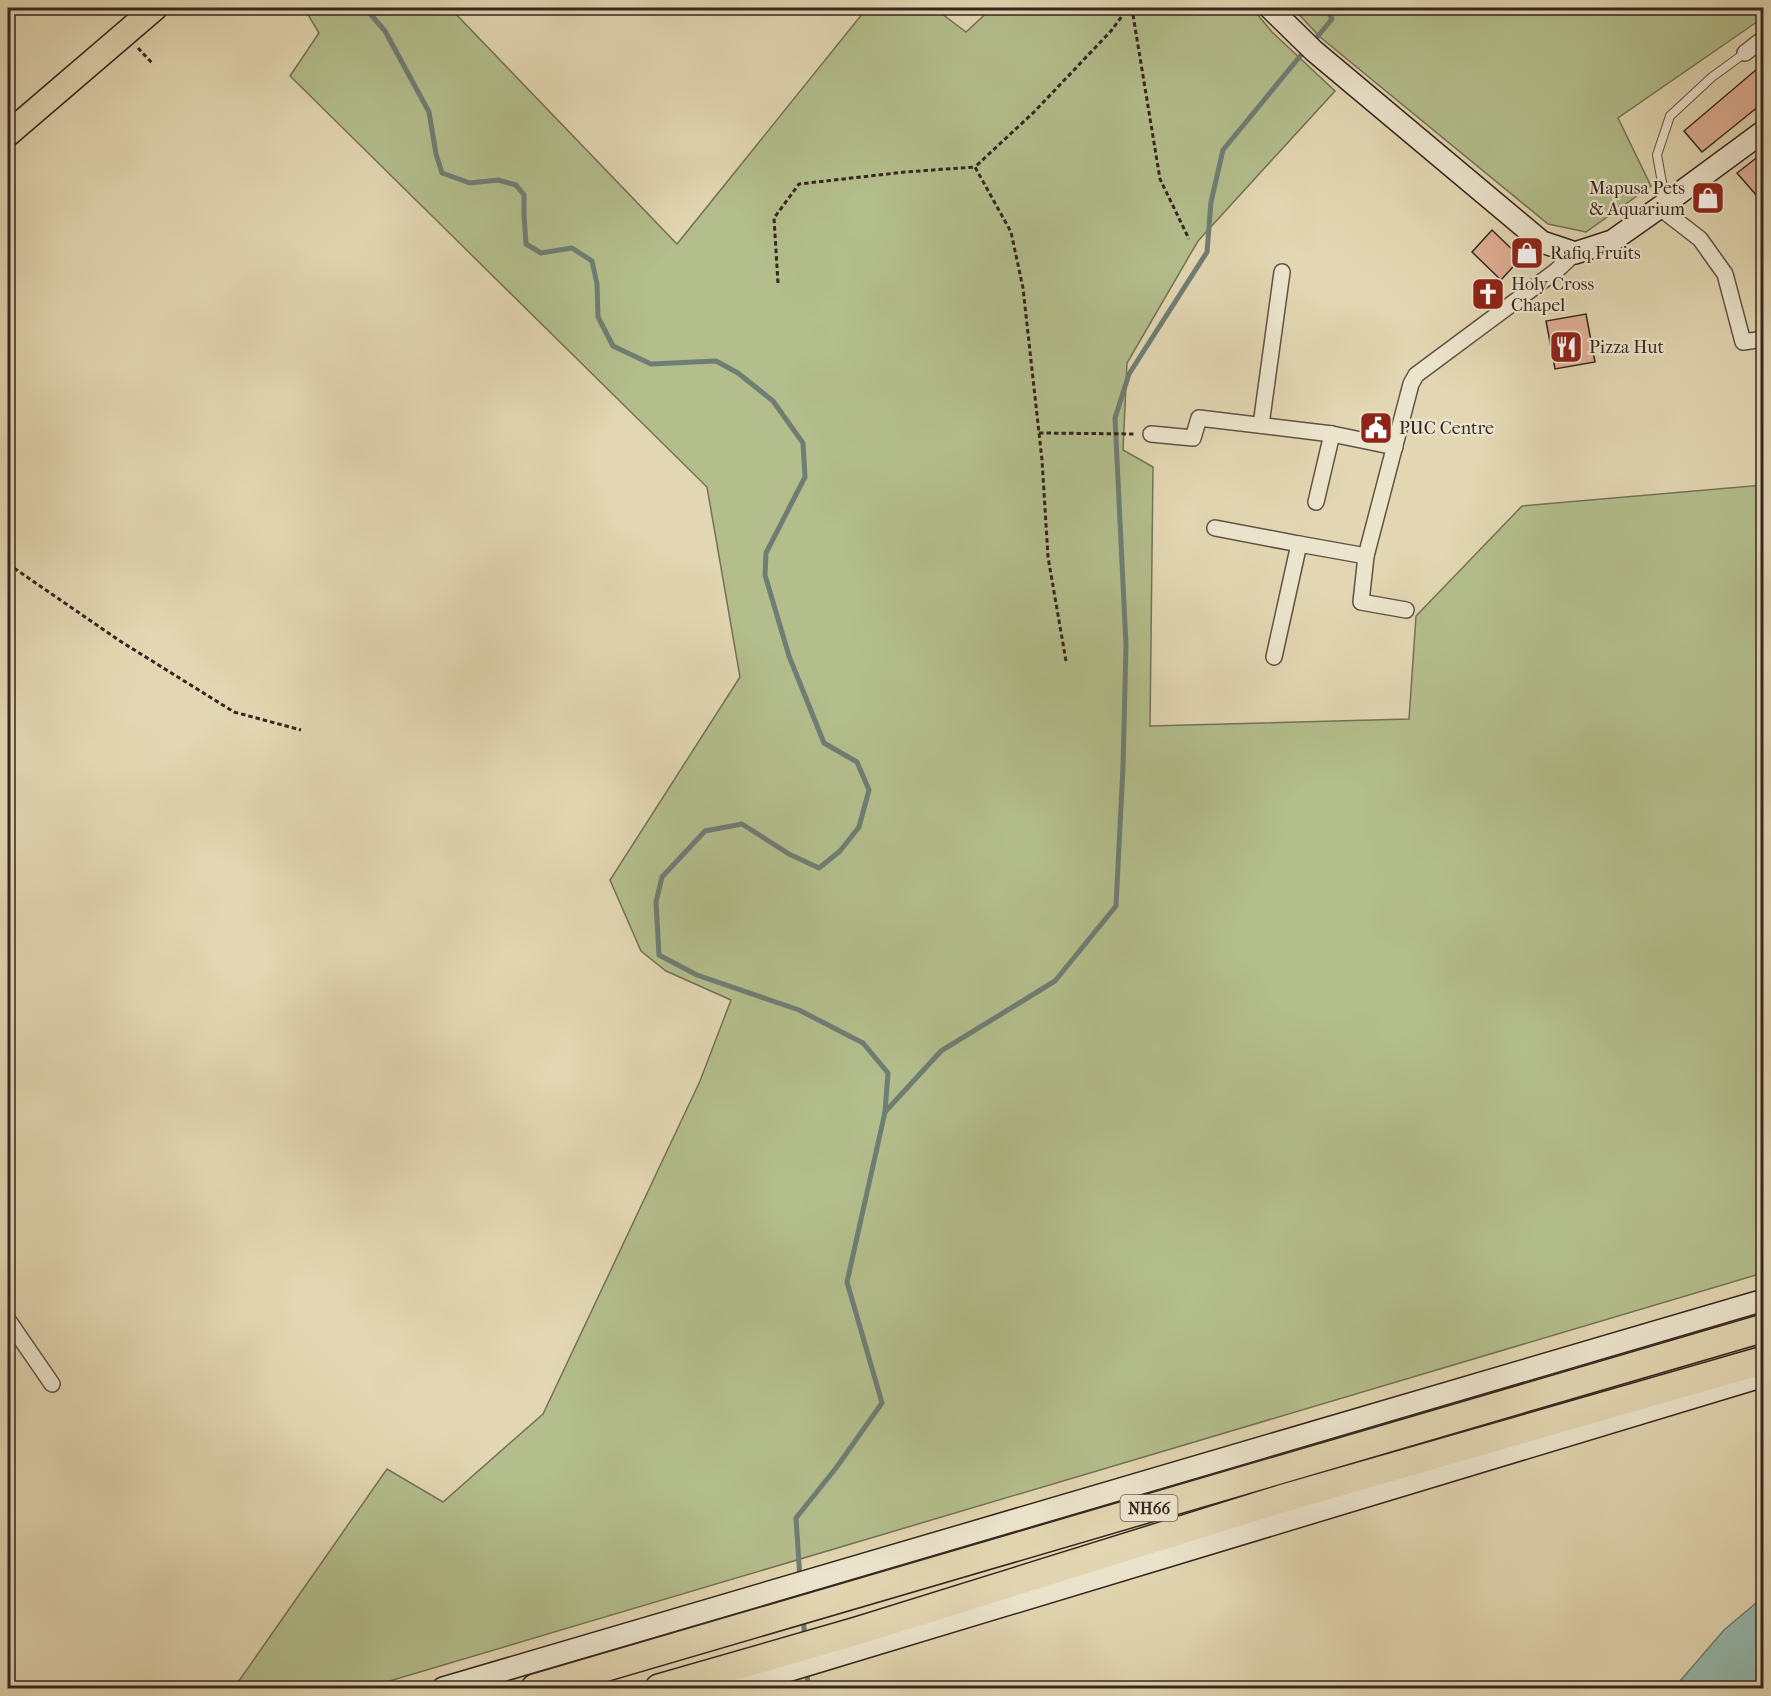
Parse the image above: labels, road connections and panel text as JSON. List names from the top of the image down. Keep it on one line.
{"streets":{"highway":["NH66"]},"places":{"shop":["Mapusa Pets & Aquarium","Rafiq Fruits"],"church":["Holy Cross Chapel"],"restaurant":["Pizza Hut"],"public building":["PUC Centre"]}}
